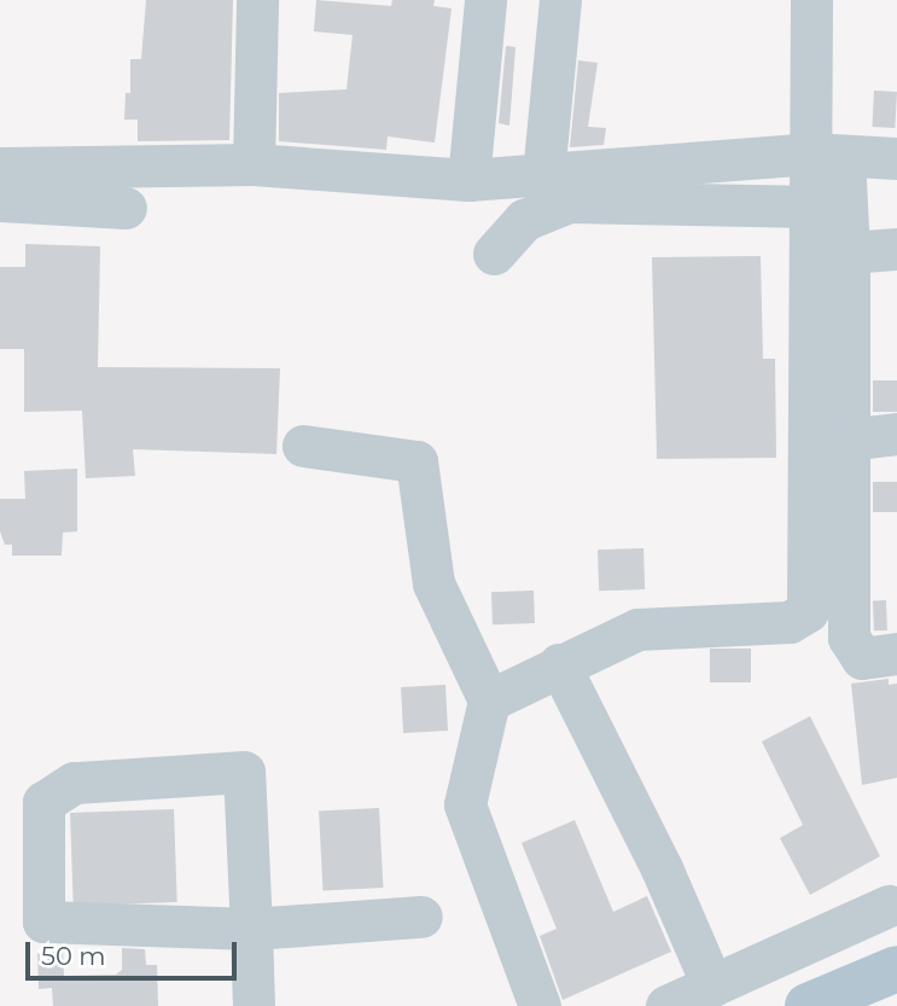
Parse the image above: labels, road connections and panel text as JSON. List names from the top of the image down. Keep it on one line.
{"scale_bar":"50 m"}
